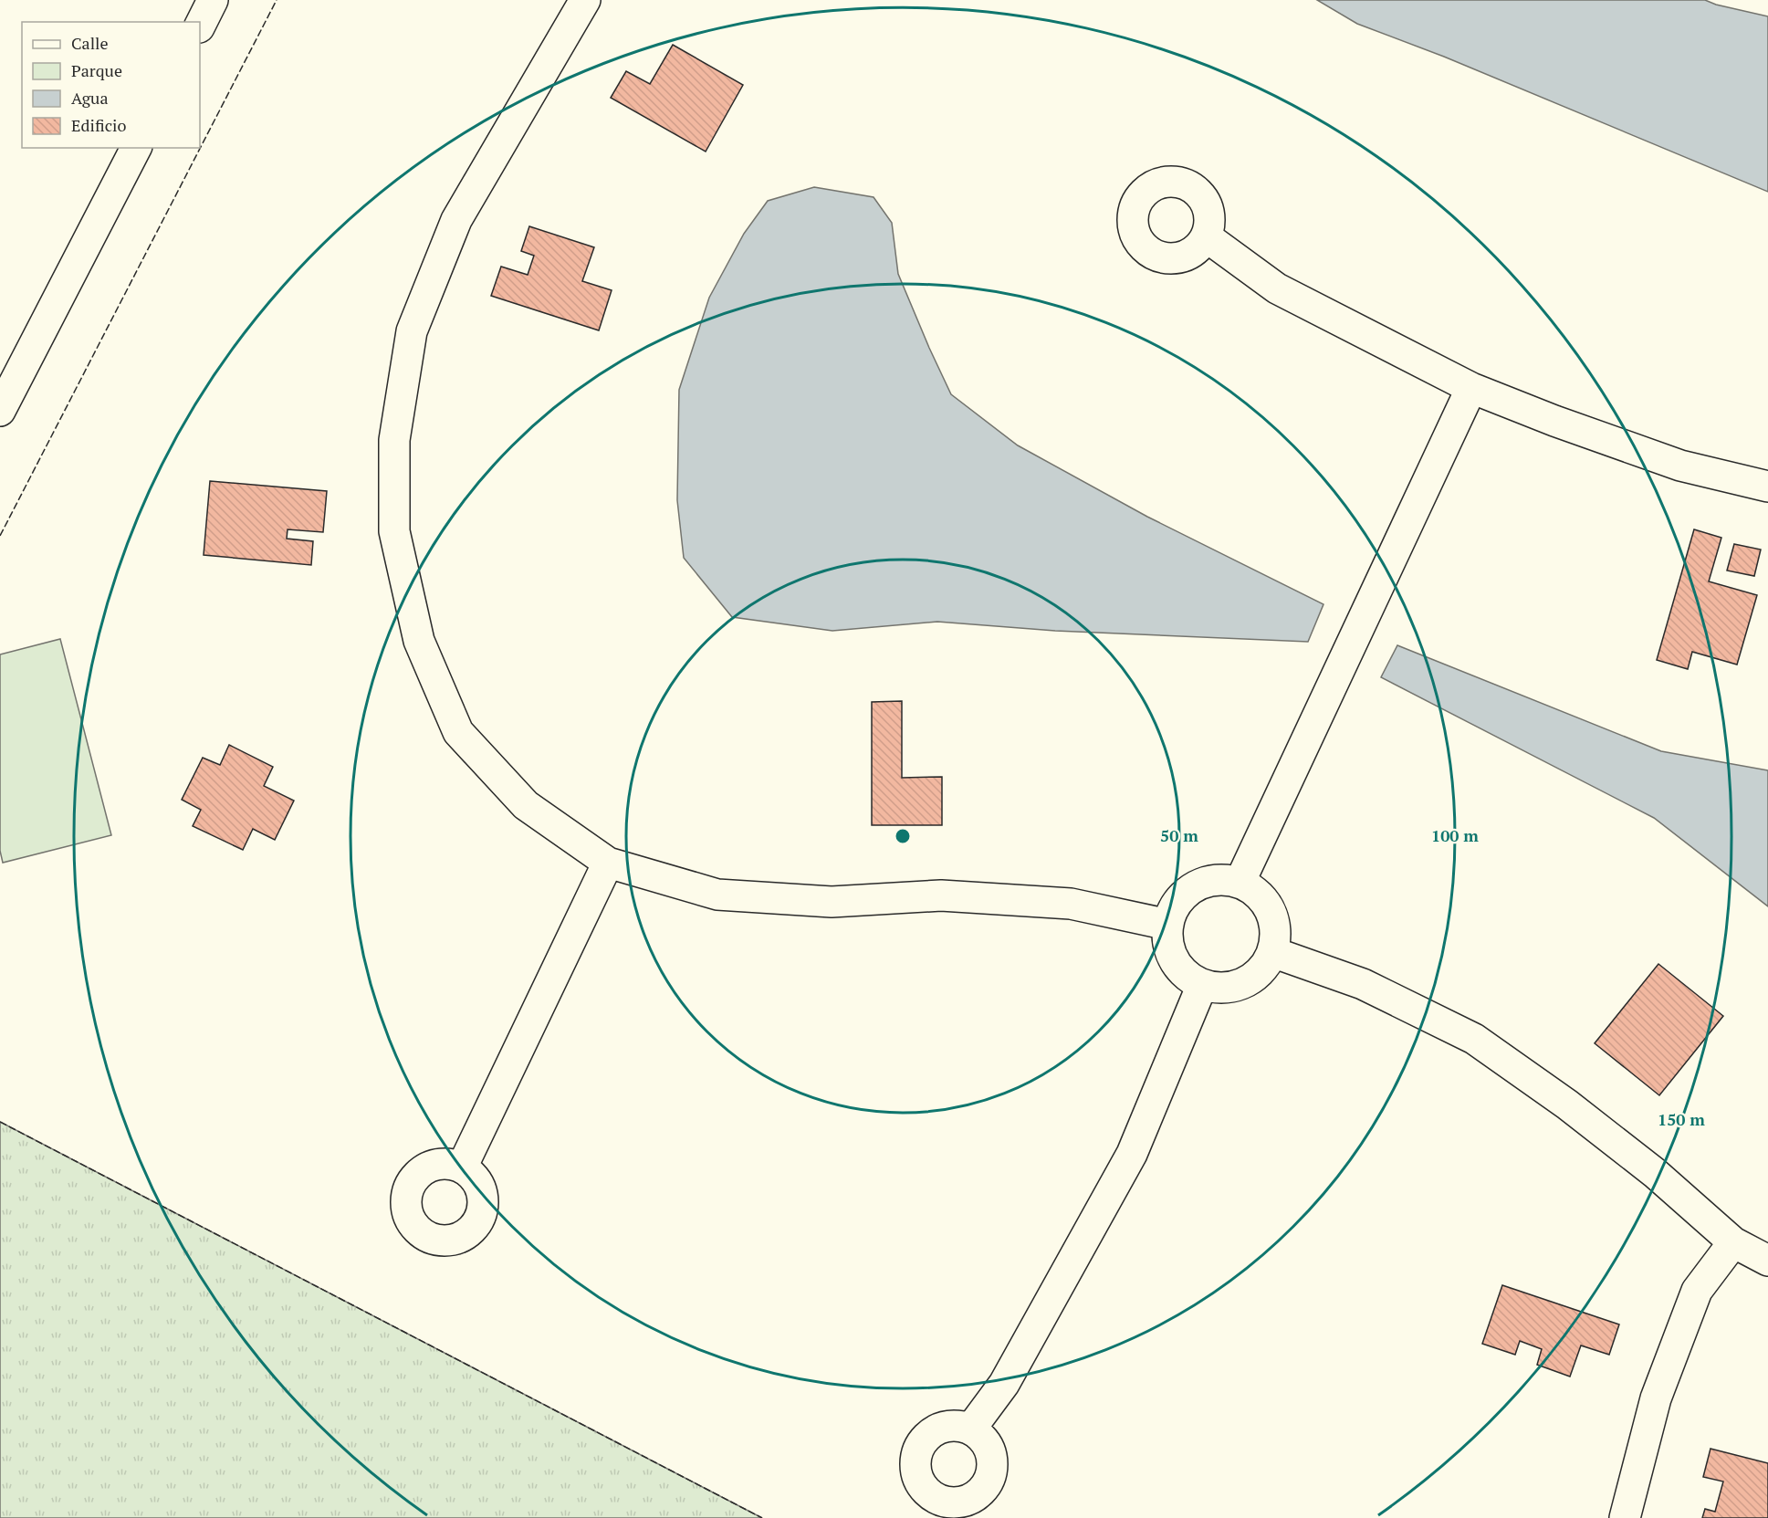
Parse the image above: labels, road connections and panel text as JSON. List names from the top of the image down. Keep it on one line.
{"legend":["Calle","Parque","Agua","Edificio"],"rings":["50 m","100 m","150 m"]}
